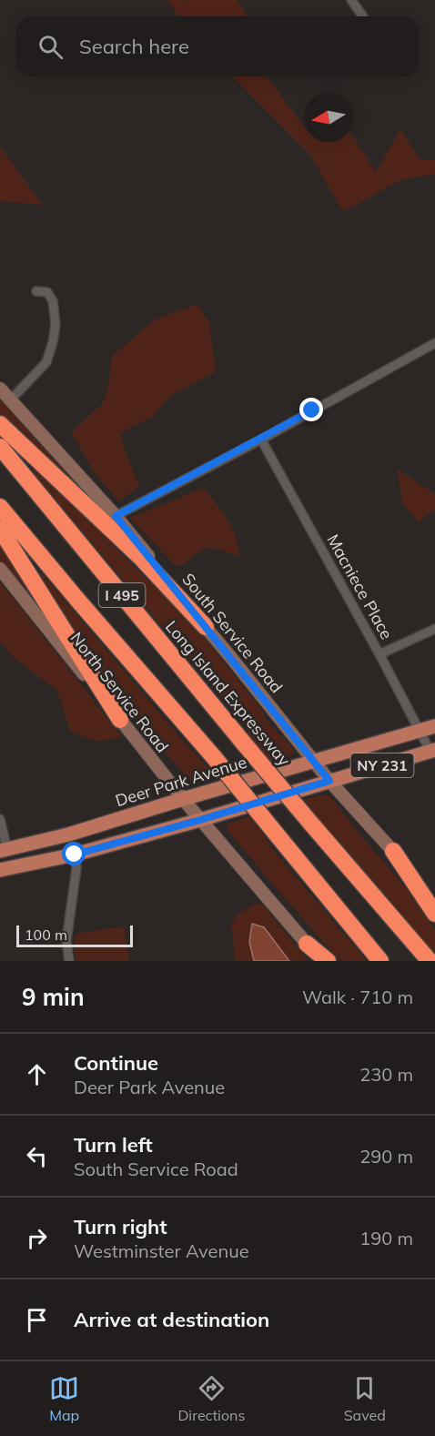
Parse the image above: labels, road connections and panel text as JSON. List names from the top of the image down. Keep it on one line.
{"streets":{"highway":["I 495","Long Island Expressway"],"main road":["South Service Road","North Service Road","NY 231","Deer Park Avenue"],"street":["Macniece Place"]},"crossings":[["Macniece Place","NY 231"],["Macniece Place","Deer Park Avenue"],["South Service Road","NY 231"],["South Service Road","Deer Park Avenue"],["North Service Road","NY 231"],["North Service Road","Deer Park Avenue"]],"scale_bar":"100 m","north":"left","page":{"search":"Search here","scale":"100 m","heading":["9 min","Walk · 710 m"],"list":[["Continue","Deer Park Avenue","230 m"],["Turn left","South Service Road","290 m"],["Turn right","Westminster Avenue","190 m"],"Arrive at destination"],"nav":["Map","Directions","Saved"]}}
